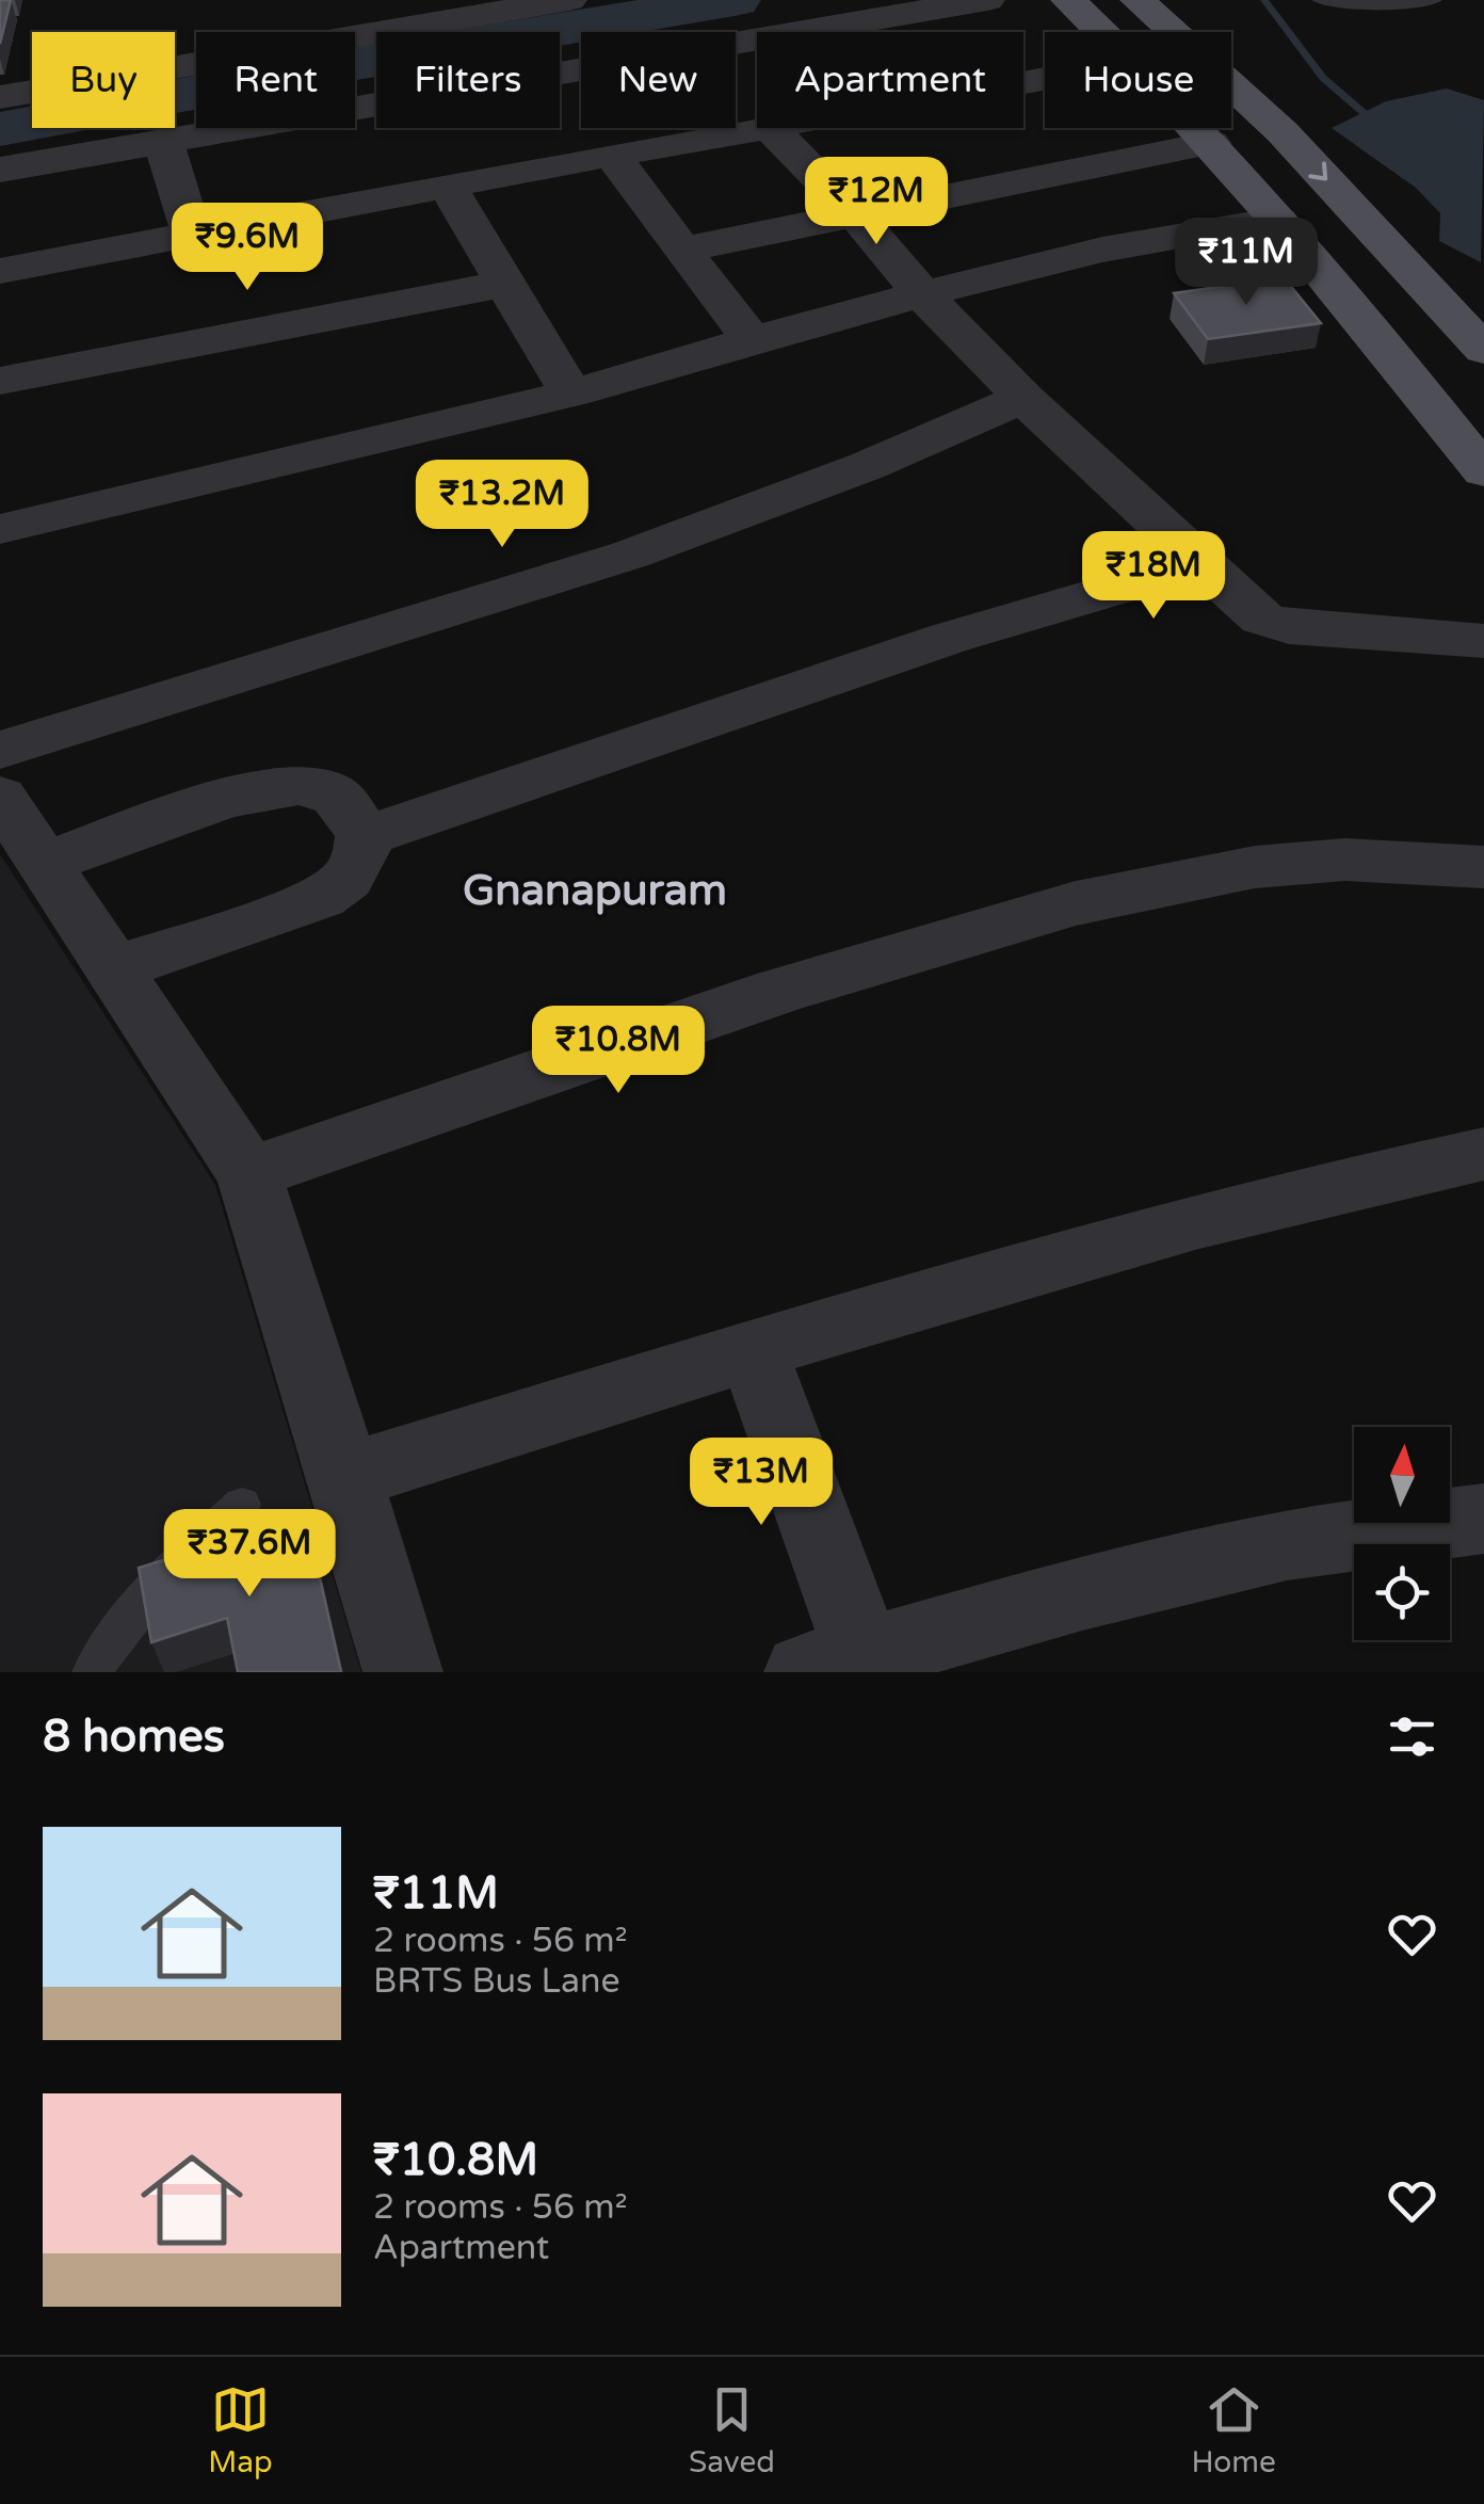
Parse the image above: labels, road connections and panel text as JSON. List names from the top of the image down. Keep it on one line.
{"districts":["Gnanapuram"],"north":"top","page":{"chip":["Buy","Rent","Filters","New","Apartment","House"],"price":["₹12M","₹9.6M","₹11M","₹13.2M","₹18M","₹10.8M","₹13M","₹37.6M"],"heading":"8 homes","list":[{"name":"₹11M","note":"2 rooms · 56 m² · BRTS Bus Lane"},{"name":"₹10.8M","note":"2 rooms · 56 m² · Apartment"}],"tabs":["Map","Saved","Home"]}}
